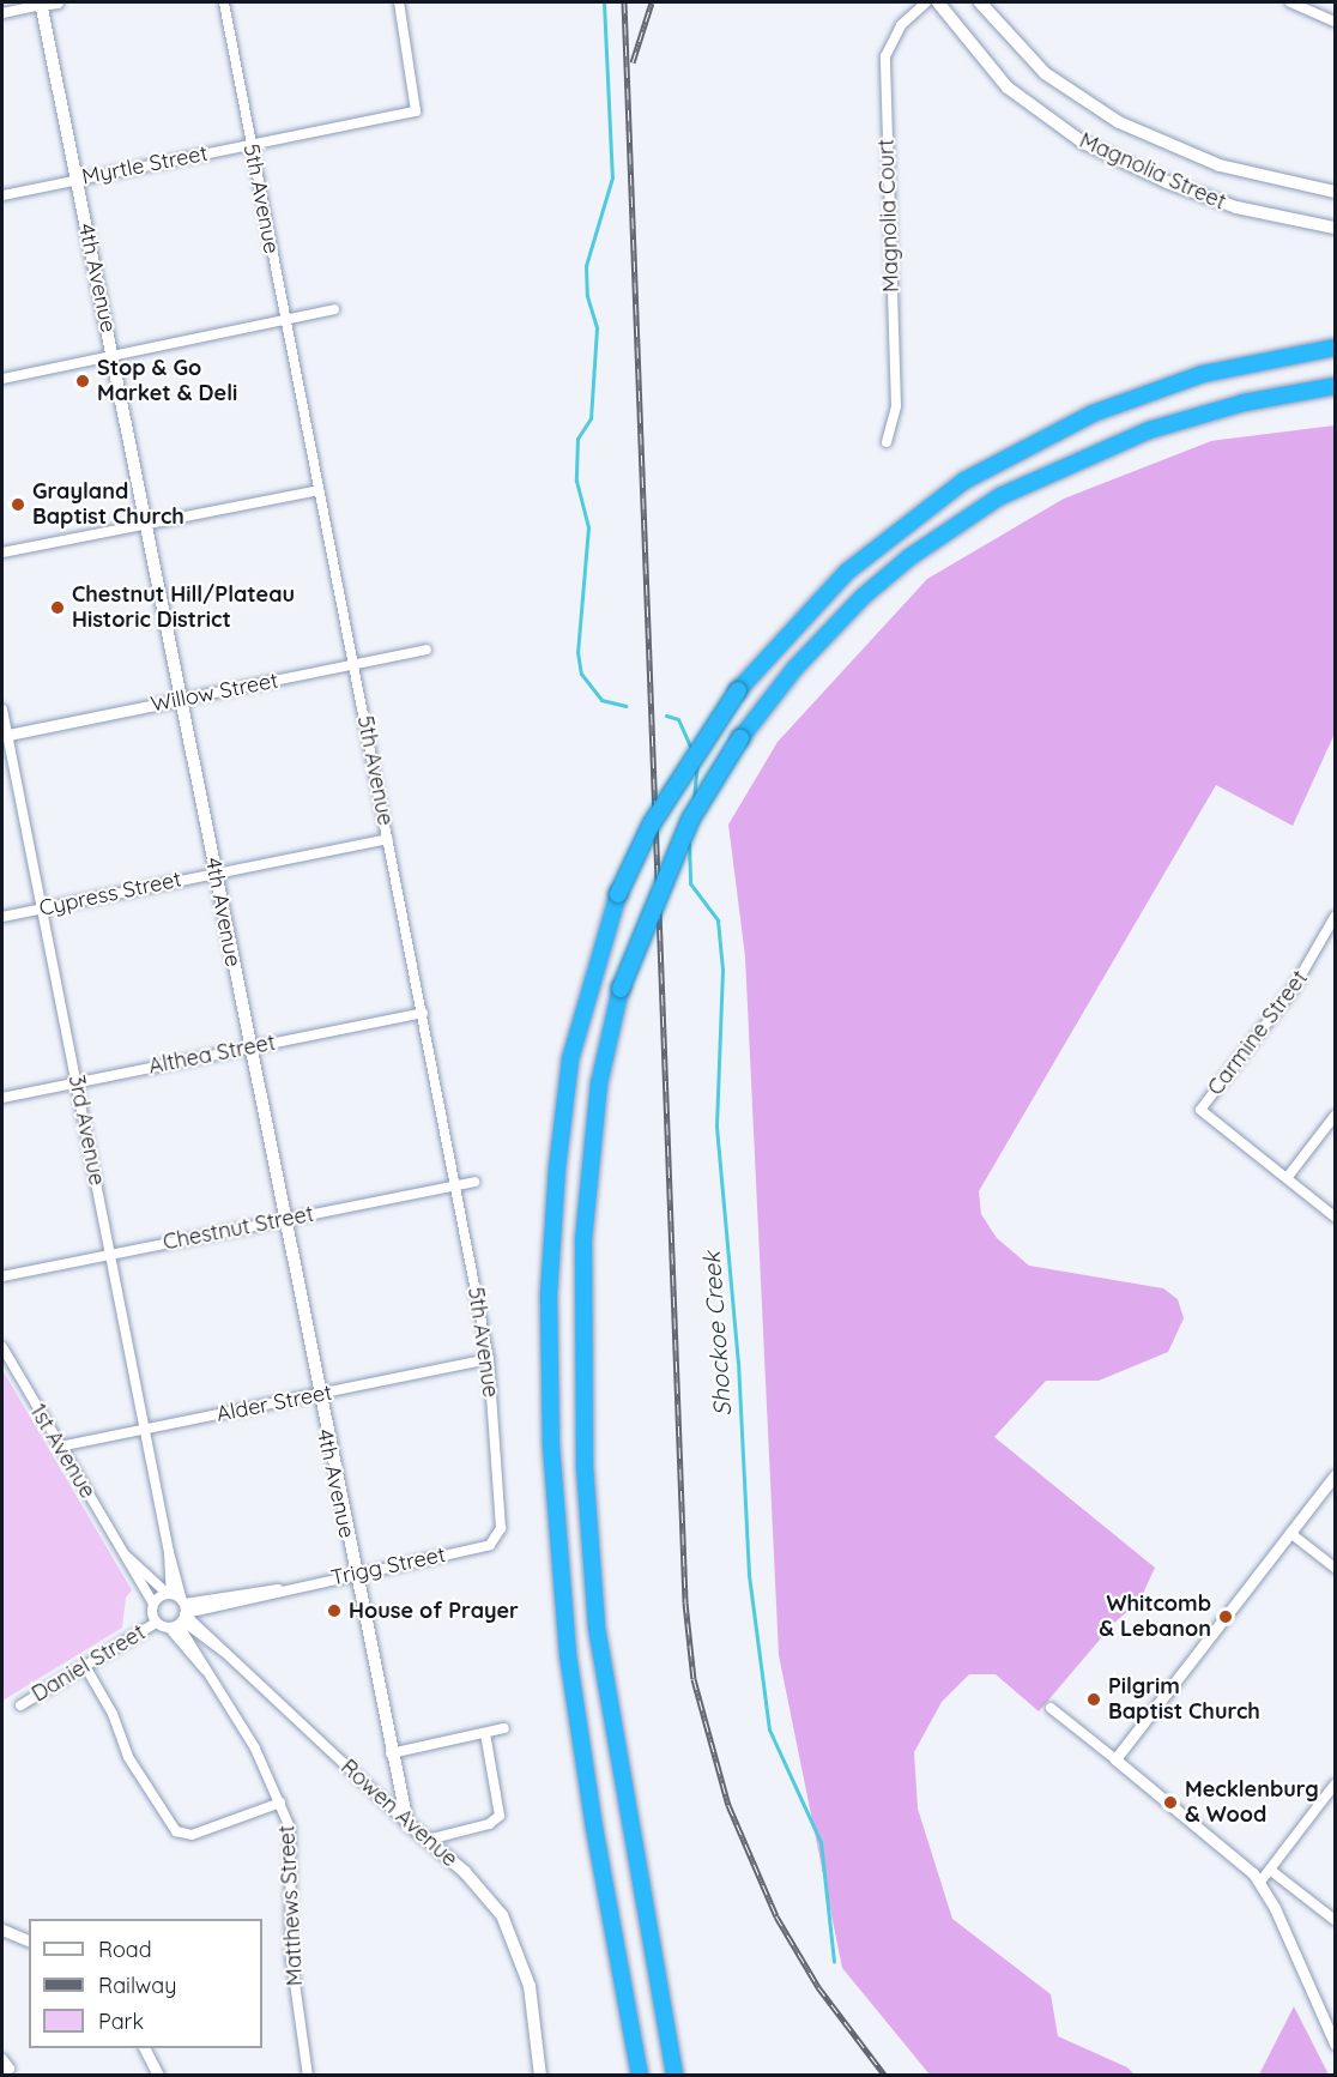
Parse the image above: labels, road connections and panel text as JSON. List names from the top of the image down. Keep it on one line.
{"streets":{"main road":["Magnolia Street","4th Avenue","Rowen Avenue"],"street":["Myrtle Street","5th Avenue","Magnolia Court","Willow Street","Cypress Street","Carmine Street","Althea Street","3rd Avenue","Chestnut Street","Alder Street","1st Avenue","Trigg Street","Daniel Street","Matthews Street"]},"crossings":[["Myrtle Street","5th Avenue"],["Myrtle Street","4th Avenue"],["5th Avenue","Willow Street"],["5th Avenue","Cypress Street"],["5th Avenue","Althea Street"],["5th Avenue","Chestnut Street"],["5th Avenue","Alder Street"],["5th Avenue","Trigg Street"],["4th Avenue","Willow Street"],["4th Avenue","Cypress Street"],["4th Avenue","Althea Street"],["4th Avenue","Chestnut Street"],["4th Avenue","Alder Street"],["4th Avenue","Trigg Street"],["4th Avenue","Rowen Avenue"],["Willow Street","3rd Avenue"],["Cypress Street","3rd Avenue"],["Althea Street","3rd Avenue"],["3rd Avenue","Chestnut Street"],["3rd Avenue","Alder Street"],["3rd Avenue","1st Avenue"],["3rd Avenue","Trigg Street"],["3rd Avenue","Rowen Avenue"],["3rd Avenue","Matthews Street"],["Alder Street","1st Avenue"],["1st Avenue","Trigg Street"],["1st Avenue","Rowen Avenue"],["1st Avenue","Matthews Street"],["Trigg Street","Rowen Avenue"],["Trigg Street","Matthews Street"],["Rowen Avenue","Matthews Street"]],"water":["Shockoe Creek"],"places":["Stop & Go Market & Deli","Grayland Baptist Church","Chestnut Hill/Plateau Historic District","House of Prayer","Whitcomb & Lebanon","Pilgrim Baptist Church","Mecklenburg & Wood"],"legend":["Road","Railway","Park"]}
